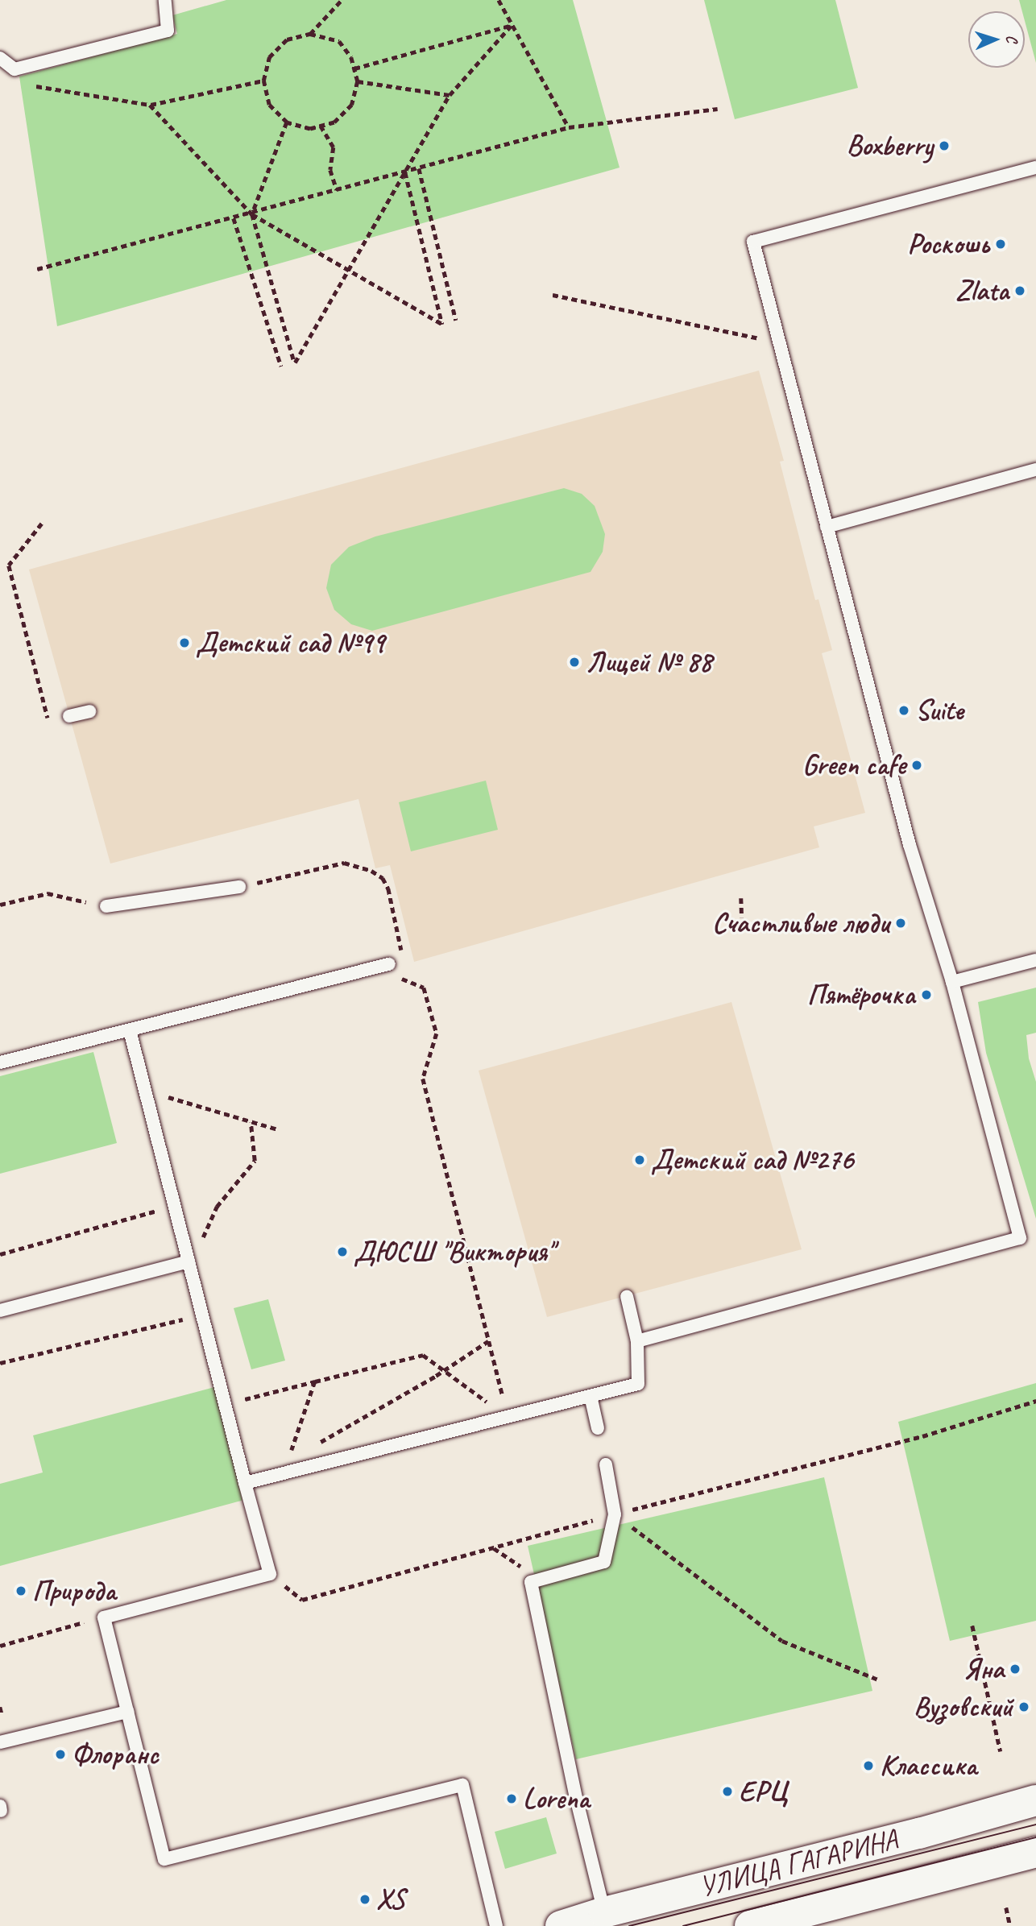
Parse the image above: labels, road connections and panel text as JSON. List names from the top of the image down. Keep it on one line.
{"streets":{"main road":["УЛИЦА ГАГАРИНА"]},"places":["Boxberry","Роскошь","Zlata","Детский сад №99","Лицей № 88","Suite","Green cafe","Счастливые люди","Пятёрочка","Детский сад №276","ДЮСШ \"Виктория\"","Природа","Яна","Вузовский","Флоранс","Классика","ЕРЦ","Lorena","XS"],"north":"right"}
